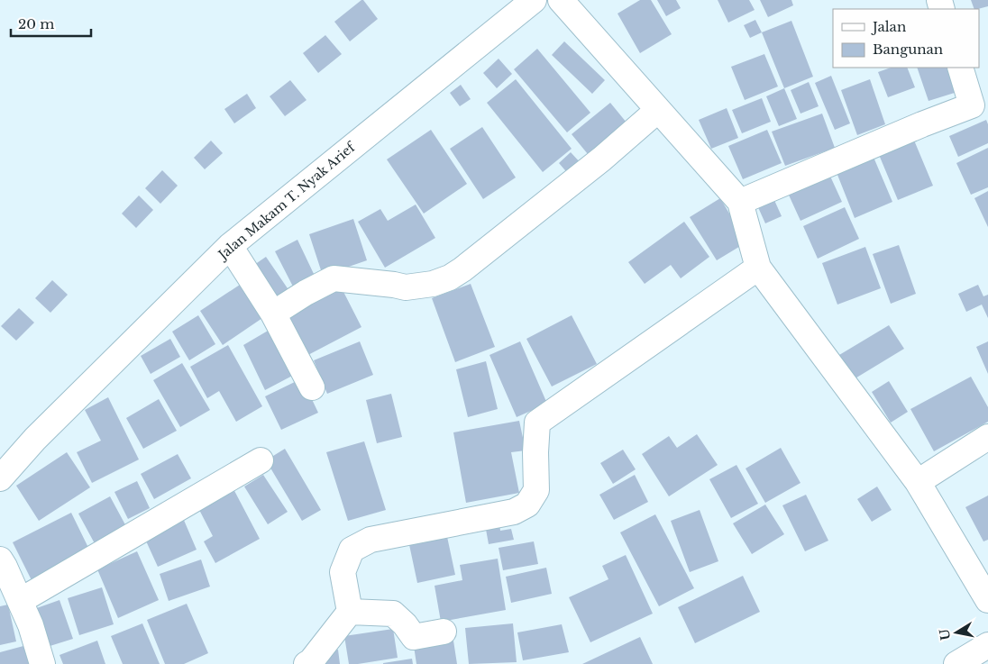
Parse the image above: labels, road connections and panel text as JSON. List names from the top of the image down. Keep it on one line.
{"streets":{"street":["Jalan Makam T. Nyak Arief"]},"legend":["Jalan","Bangunan"],"scale_bar":"20 m","north":"left"}
